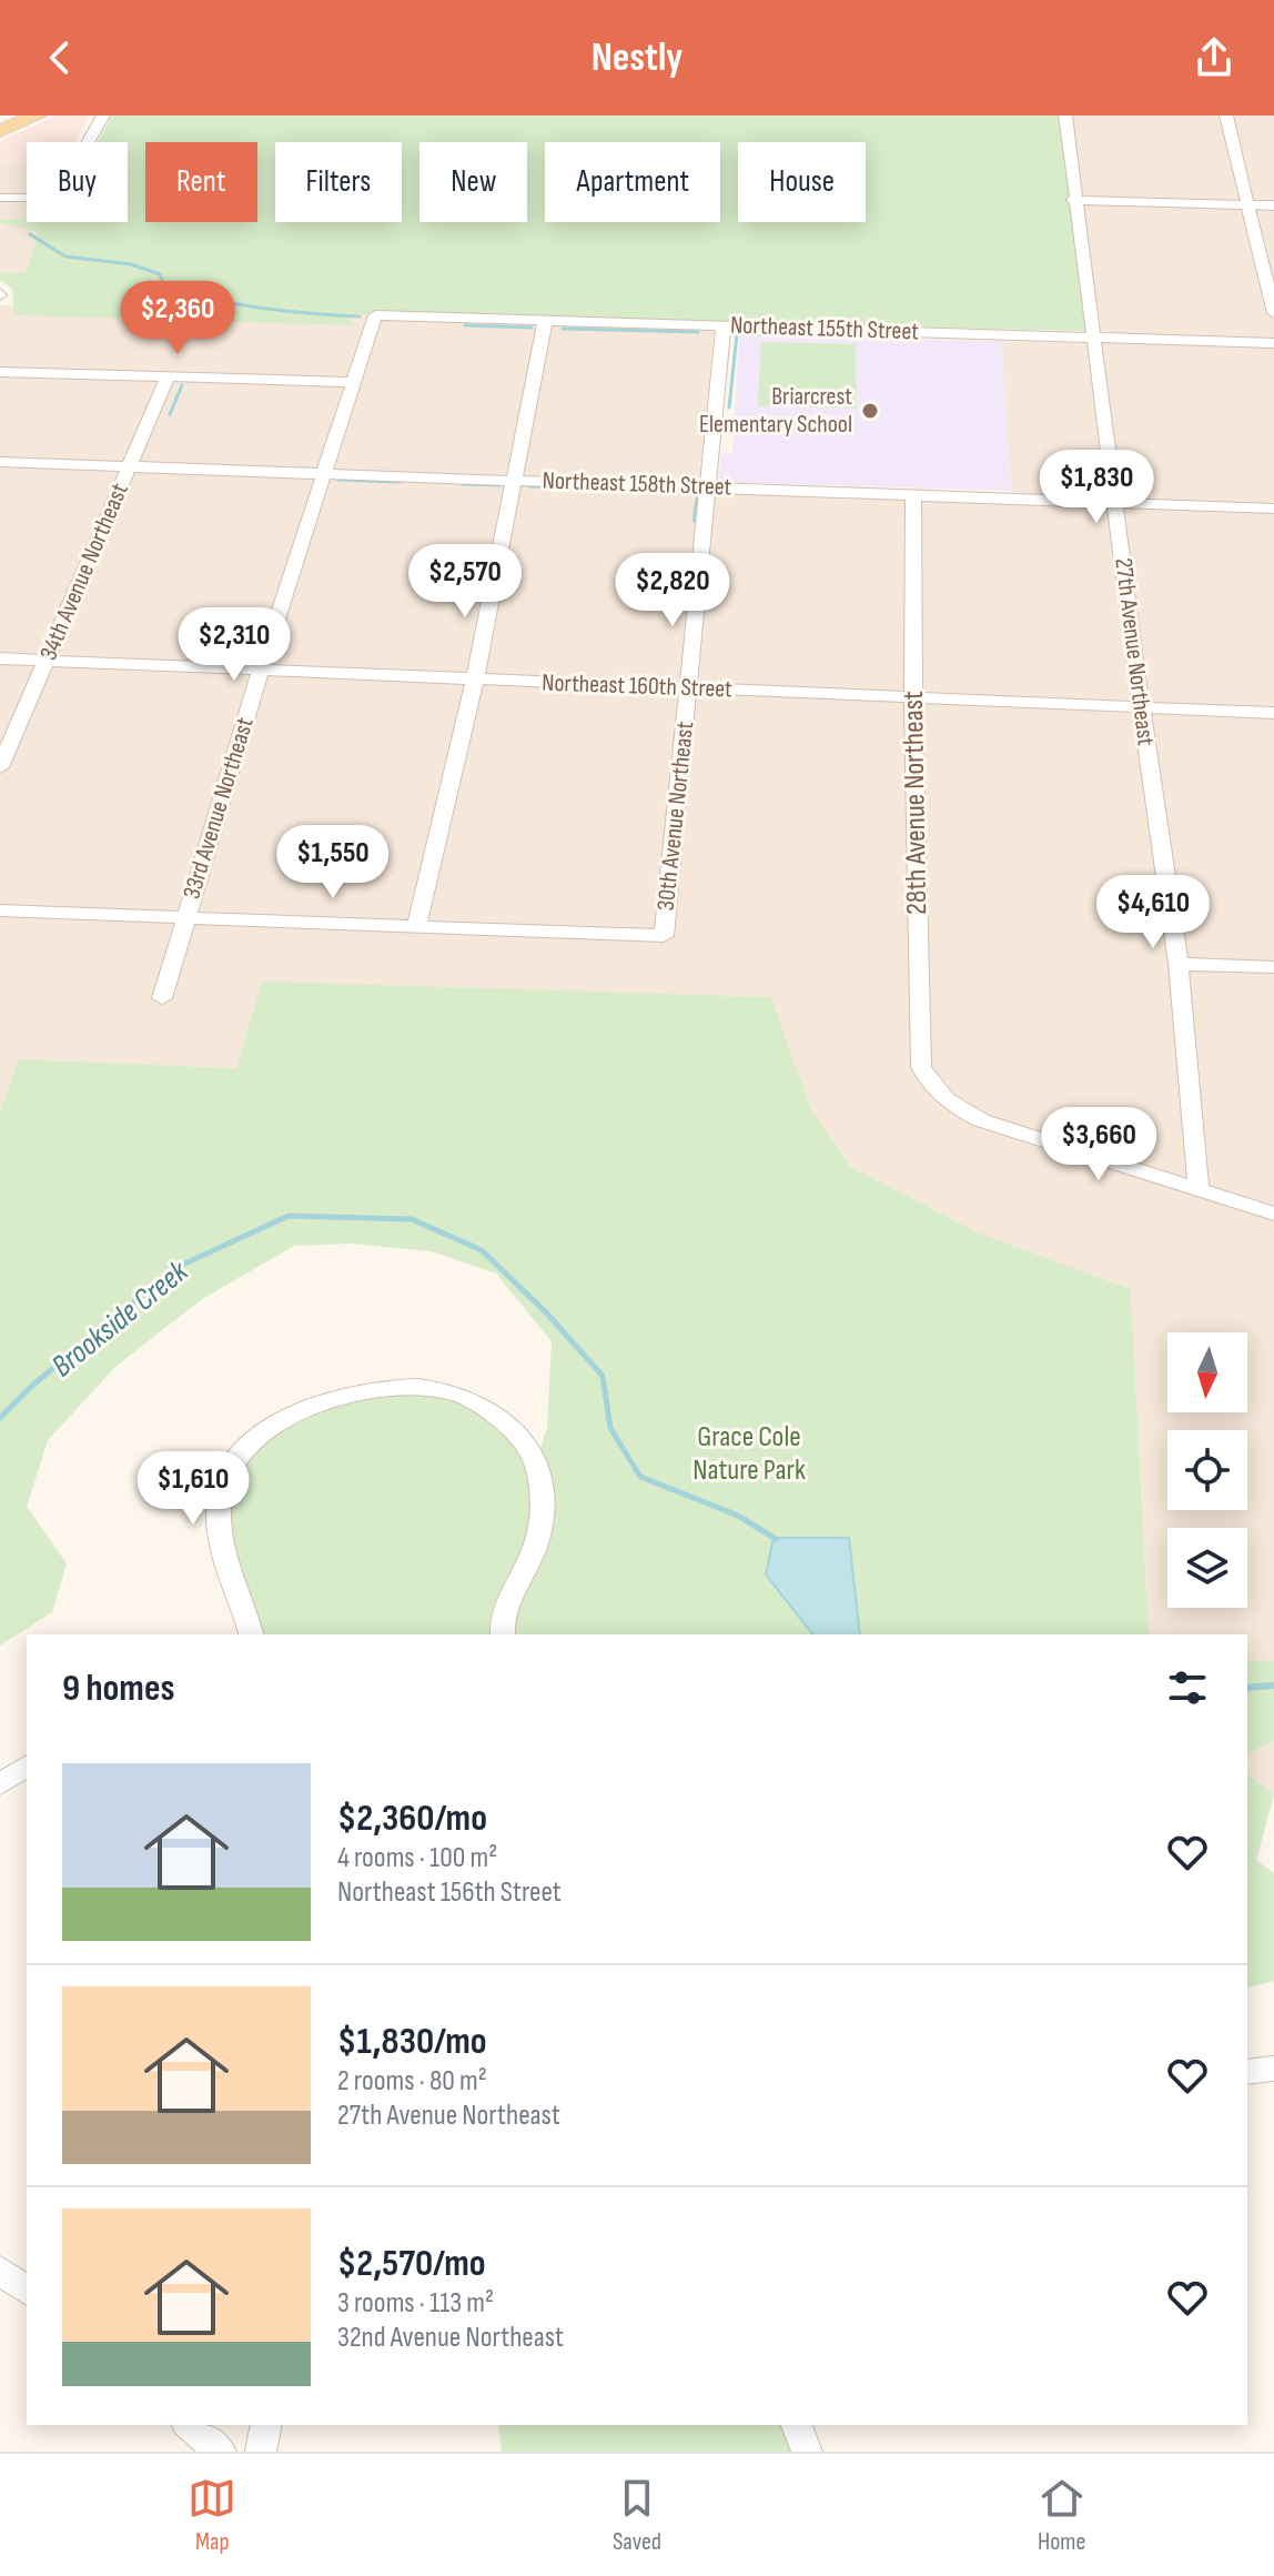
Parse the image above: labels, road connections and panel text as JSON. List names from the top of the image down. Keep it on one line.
{"streets":{"street":["Northeast 155th Street","Northeast 158th Street","34th Avenue Northeast","27th Avenue Northeast","Northeast 160th Street","28th Avenue Northeast","33rd Avenue Northeast","30th Avenue Northeast"]},"crossings":[["Northeast 155th Street","27th Avenue Northeast"],["Northeast 155th Street","33rd Avenue Northeast"],["Northeast 155th Street","30th Avenue Northeast"],["Northeast 158th Street","34th Avenue Northeast"],["Northeast 158th Street","27th Avenue Northeast"],["Northeast 158th Street","28th Avenue Northeast"],["Northeast 158th Street","33rd Avenue Northeast"],["Northeast 158th Street","30th Avenue Northeast"],["34th Avenue Northeast","Northeast 160th Street"],["27th Avenue Northeast","Northeast 160th Street"],["27th Avenue Northeast","28th Avenue Northeast"],["Northeast 160th Street","28th Avenue Northeast"],["Northeast 160th Street","33rd Avenue Northeast"],["Northeast 160th Street","30th Avenue Northeast"]],"water":["Brookside Creek"],"parks":["Grace Cole Nature Park"],"places":["Briarcrest Elementary School"],"north":"bottom","page":{"header":"Nestly","chip":["Buy","Rent","Filters","New","Apartment","House"],"price":["$2,360","$1,830","$2,570","$2,820","$2,310","$1,550","$4,610","$3,660","$1,610"],"heading":"9 homes","list":[{"name":"$2,360/mo","note":"4 rooms · 100 m² · Northeast 156th Street"},{"name":"$1,830/mo","note":"2 rooms · 80 m² · 27th Avenue Northeast"},{"name":"$2,570/mo","note":"3 rooms · 113 m² · 32nd Avenue Northeast"}],"tabs":["Map","Saved","Home"]}}
